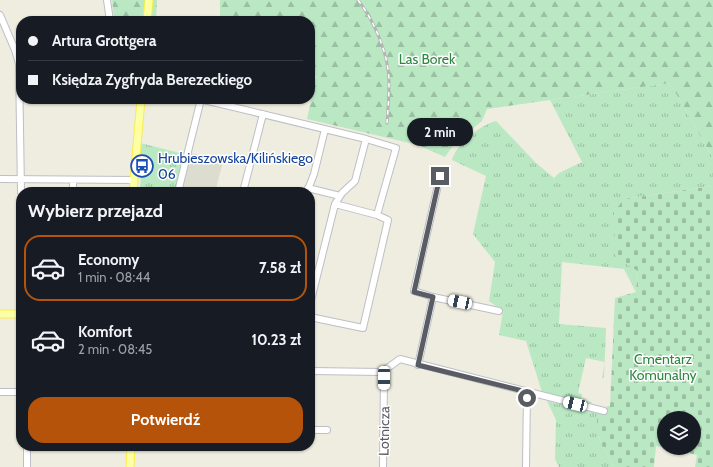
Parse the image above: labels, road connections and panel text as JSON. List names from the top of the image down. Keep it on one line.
{"streets":{"street":["Lotnicza"]},"parks":["Las Borek","Cmentarz Komunalny"],"places":{"bus stop":["Hrubieszowska/Kilińskiego 06"]},"page":{"banner":["Artura Grottgera","Księdza Zygfryda Berezeckiego"],"bubble":"2 min","heading":"Wybierz przejazd","list":[{"name":"Economy","note":"1 min · 08:44","value":"7.58 zł"},{"name":"Komfort","note":"2 min · 08:45","value":"10.23 zł"}],"buttons":"Potwierdź"}}
